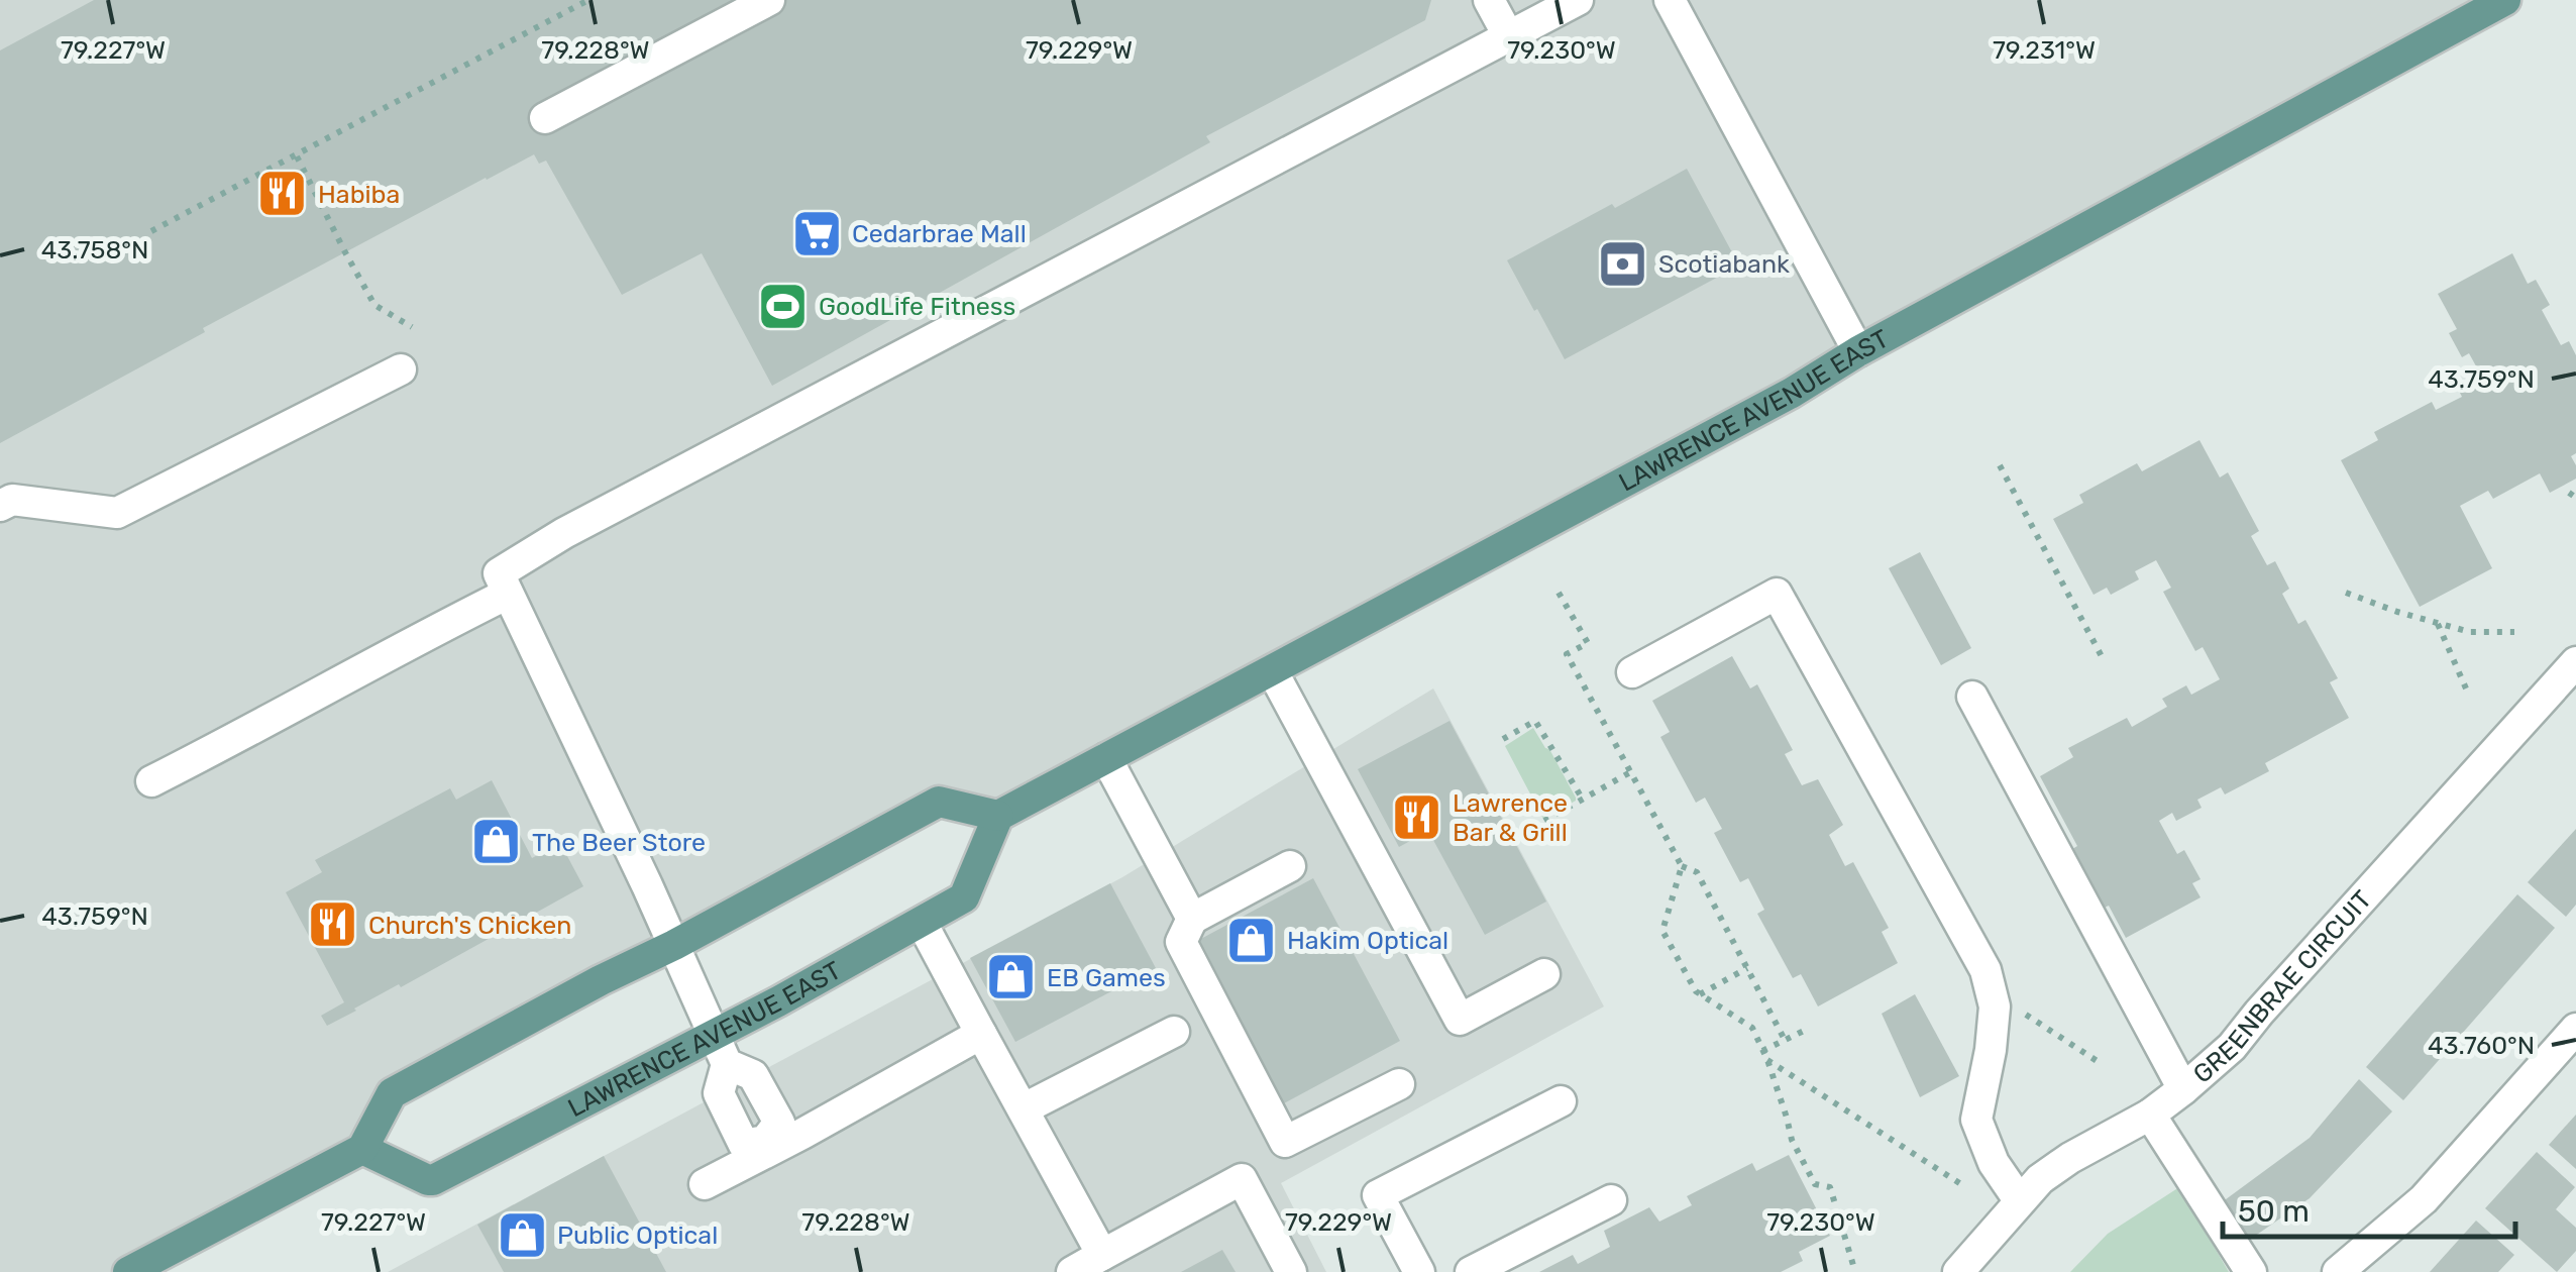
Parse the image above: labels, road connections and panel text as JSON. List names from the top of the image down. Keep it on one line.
{"streets":{"main road":["LAWRENCE AVENUE EAST"],"street":["GREENBRAE CIRCUIT"]},"places":{"restaurant":["Habiba","Lawrence Bar & Grill","Church's Chicken"],"supermarket":["Cedarbrae Mall"],"bank":["Scotiabank"],"sports":["GoodLife Fitness"],"shop":["The Beer Store","Hakim Optical","EB Games","Public Optical"]},"scale_bar":"50 m","coordinates":["79.227°W","79.228°W","79.229°W","79.230°W","79.231°W","43.758°N","43.759°N","43.760°N"]}
